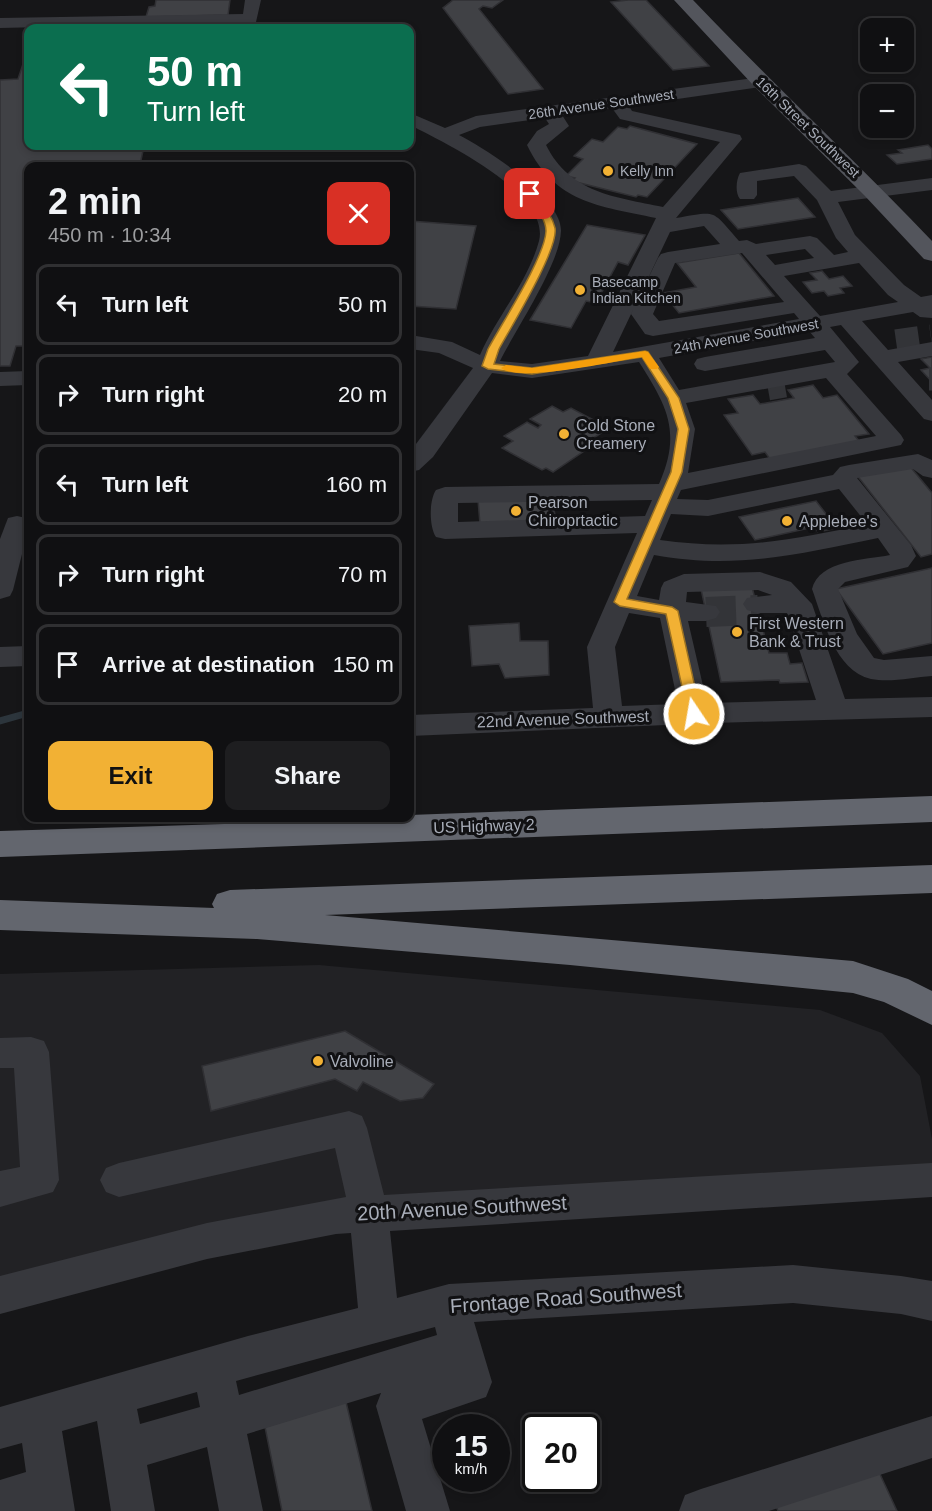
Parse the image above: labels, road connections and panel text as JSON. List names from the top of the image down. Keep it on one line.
{"streets":{"highway":["US Highway 2"],"main road":["16th Street Southwest"],"street":["26th Avenue Southwest","24th Avenue Southwest","22nd Avenue Southwest","20th Avenue Southwest","Frontage Road Southwest"]},"crossings":[["26th Avenue Southwest","16th Street Southwest"]],"places":["Kelly Inn","Basecamp Indian Kitchen","Cold Stone Creamery","Pearson Chiroprtactic","Applebee's","First Western Bank & Trust","Valvoline"],"page":{"map_buttons":["+","−"],"turn":["50 m","Turn left"],"heading":["2 min","450 m · 10:34"],"list":[{"name":"Turn left","value":"50 m"},{"name":"Turn right","value":"20 m"},{"name":"Turn left","value":"160 m"},{"name":"Turn right","value":"70 m"},{"name":"Arrive at destination","value":"150 m"}],"buttons":["Exit","Share"],"speed":"15 km/h","limit":"20"}}
